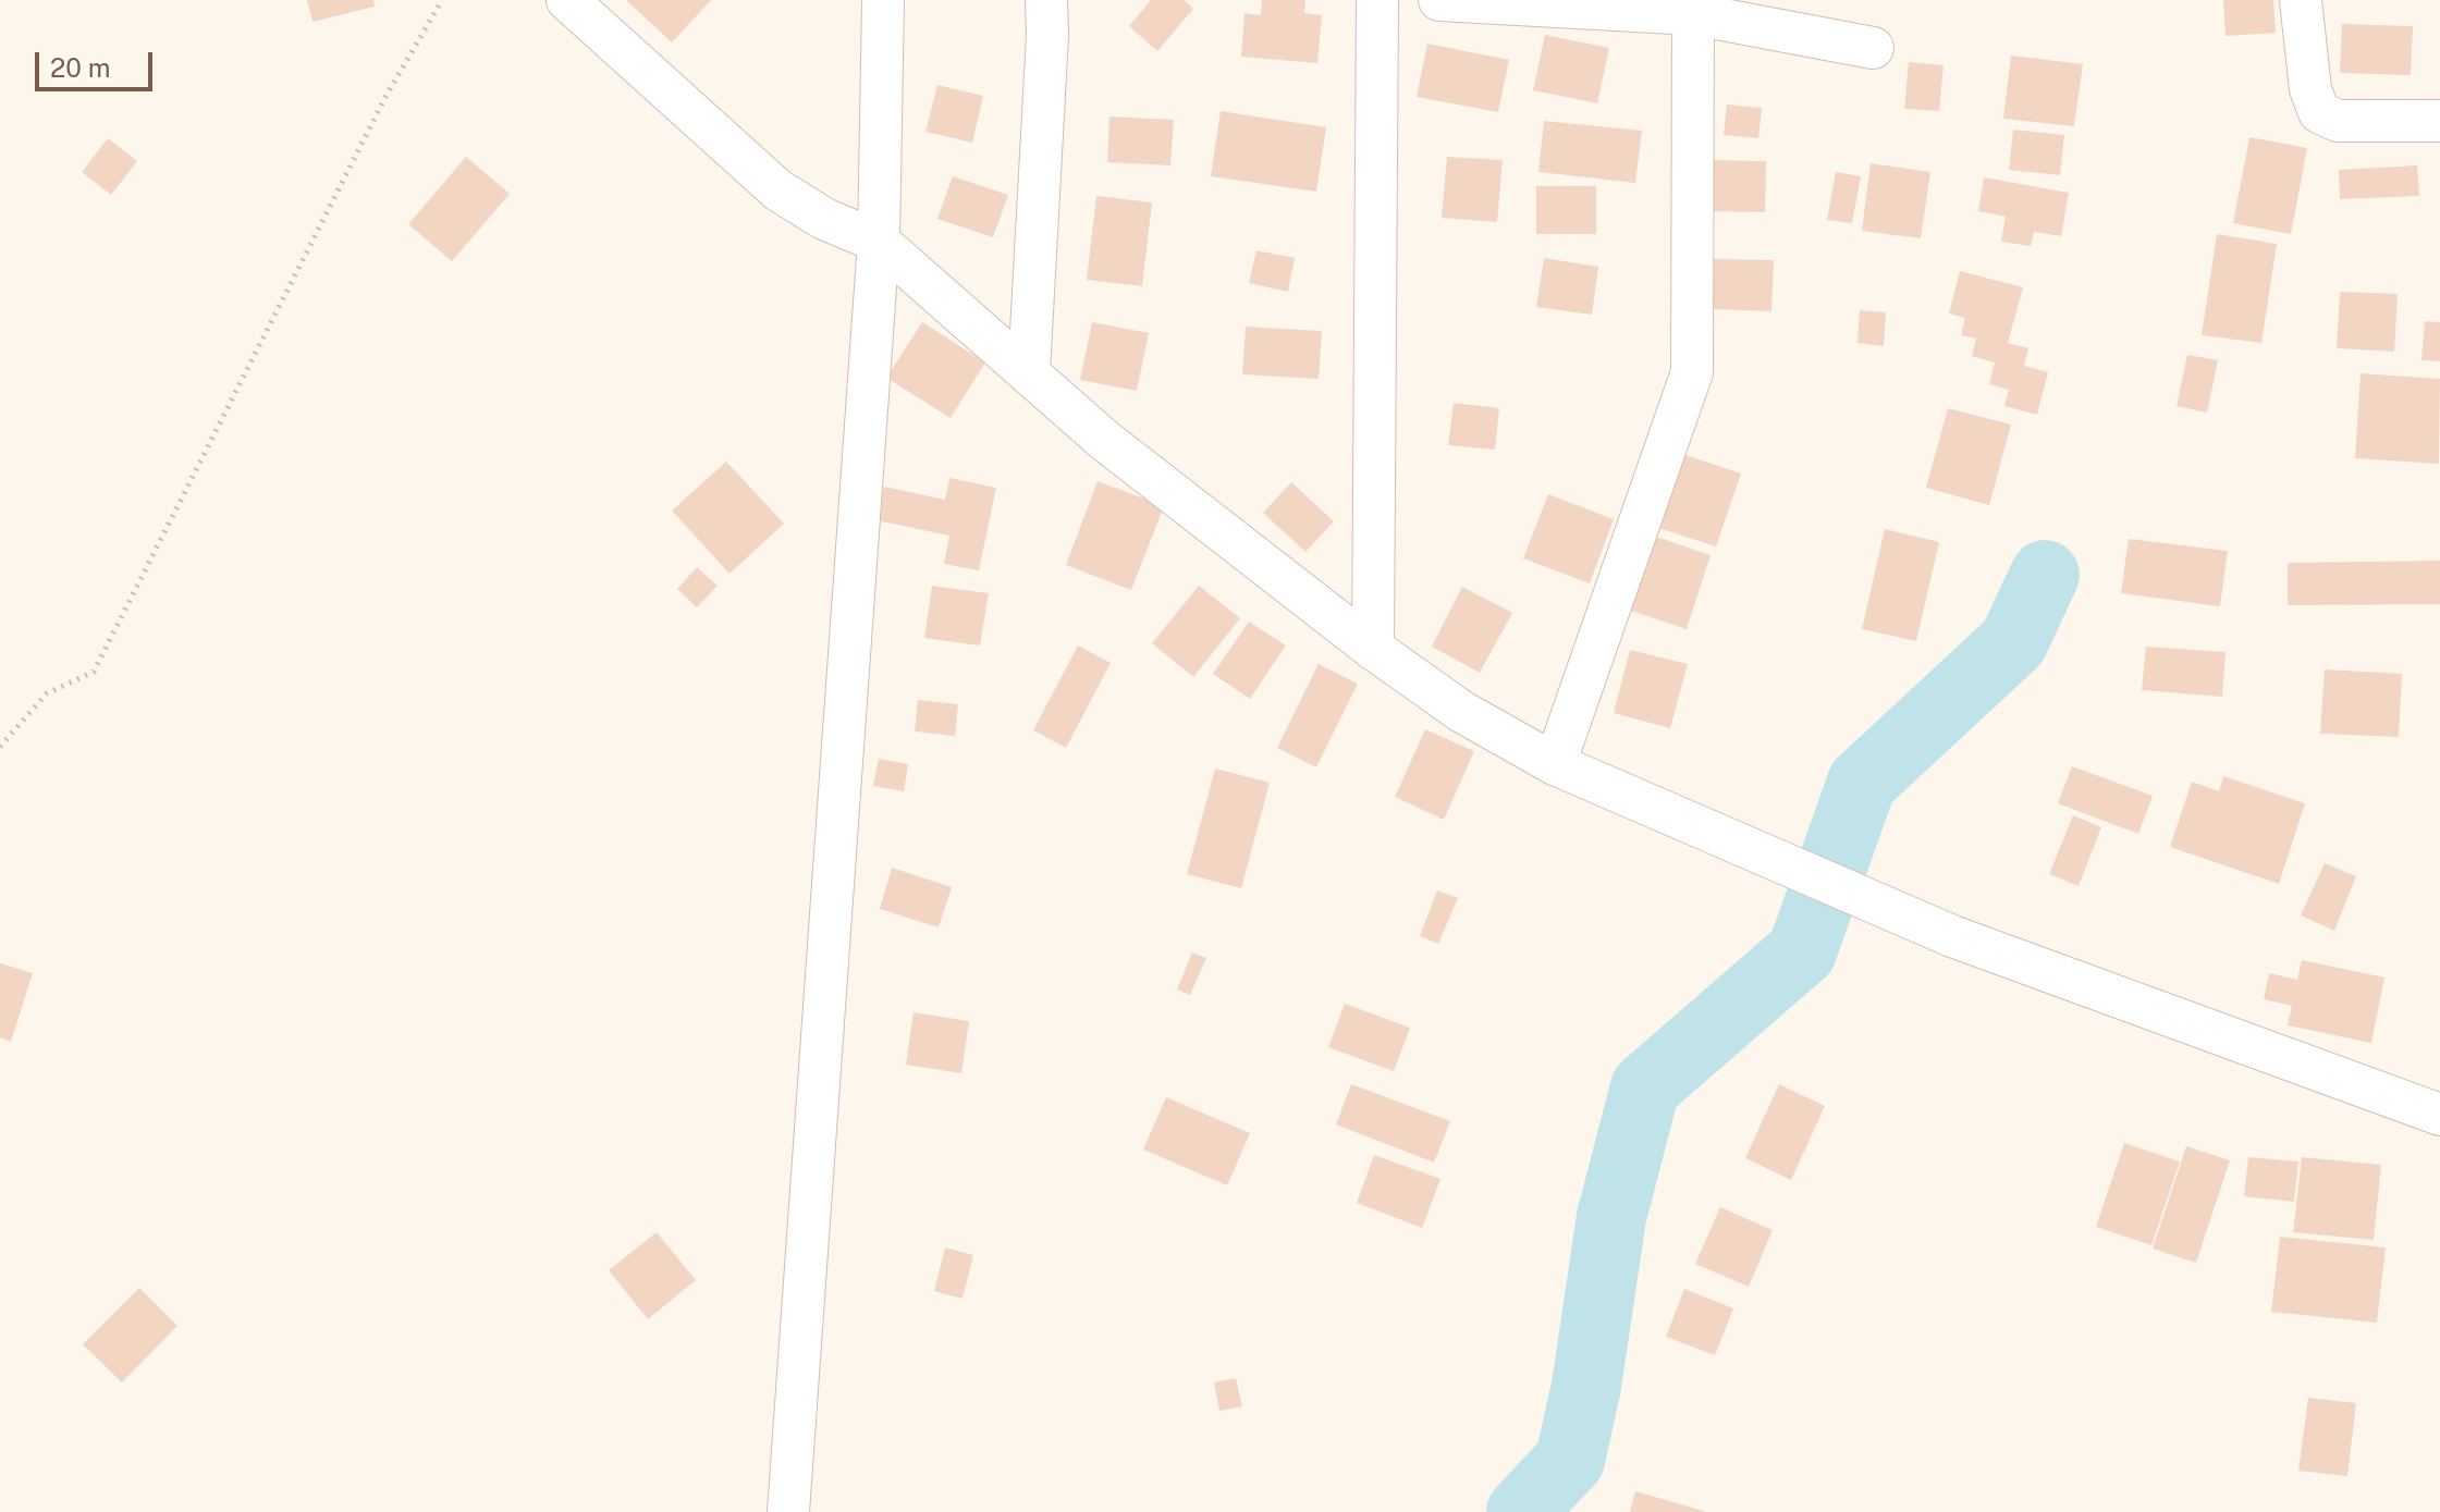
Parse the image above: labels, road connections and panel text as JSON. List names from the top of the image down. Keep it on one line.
{"scale_bar":"20 m"}
